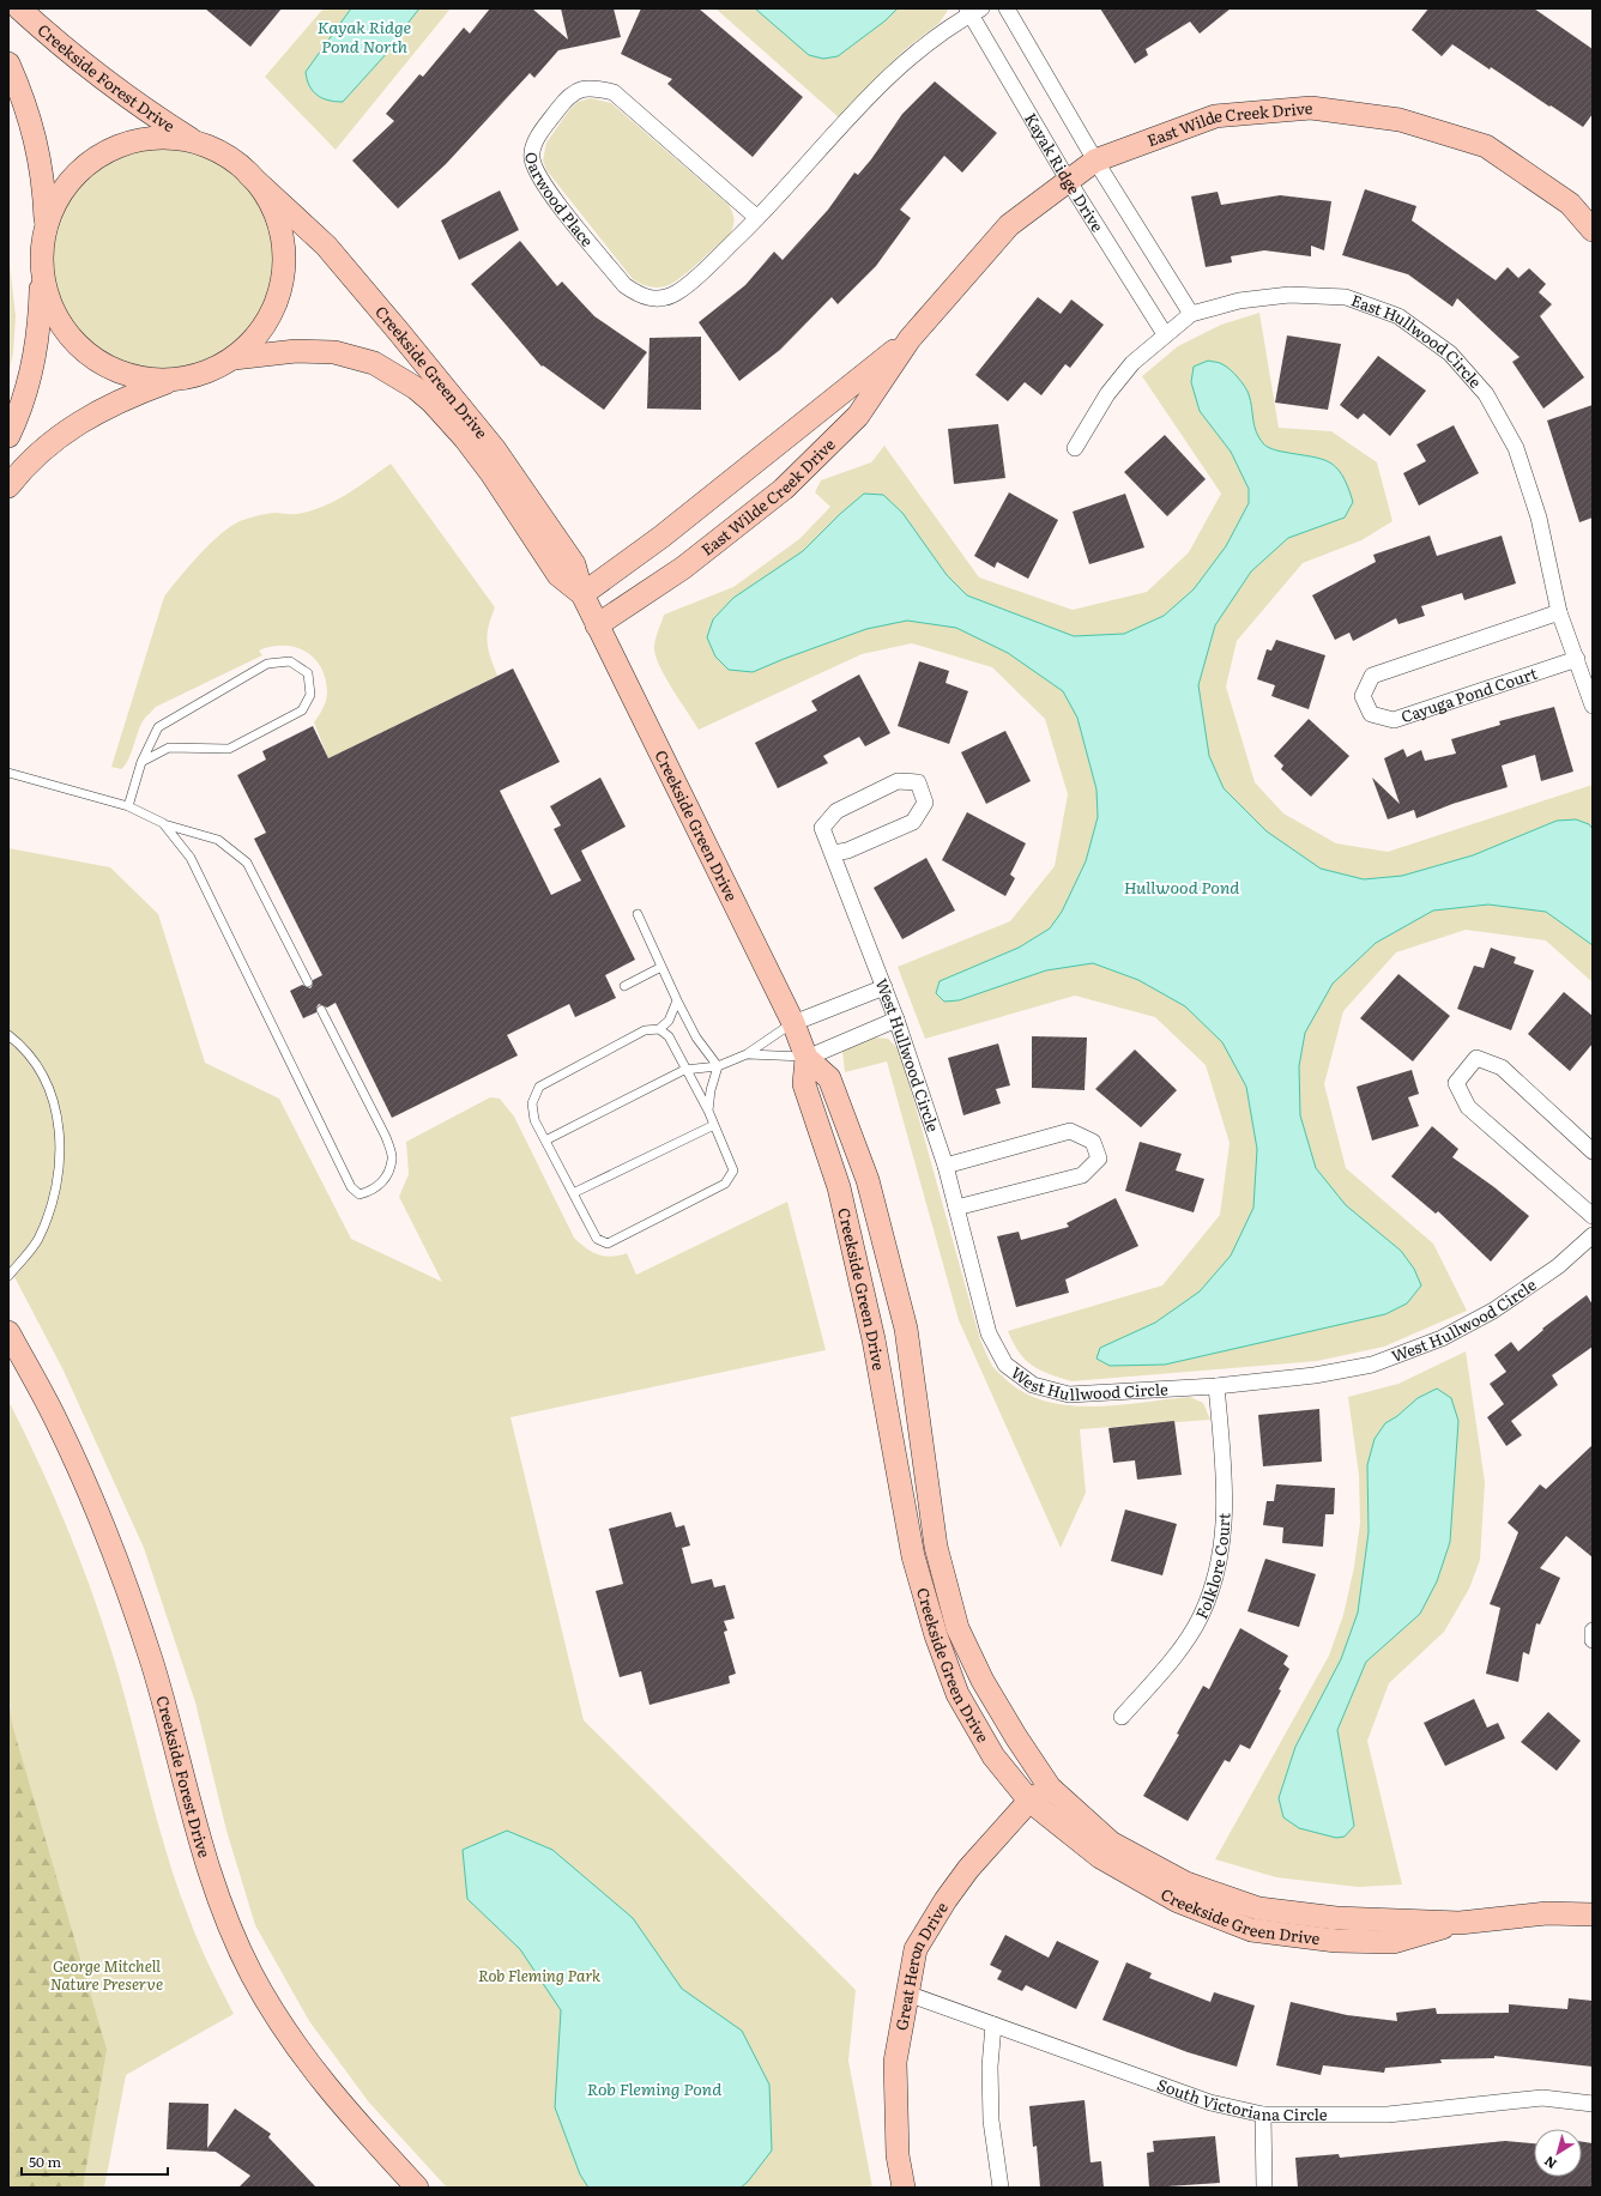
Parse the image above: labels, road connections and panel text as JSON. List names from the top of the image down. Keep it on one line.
{"streets":{"main road":["Creekside Forest Drive","East Wilde Creek Drive","Creekside Green Drive","Great Heron Drive"],"street":["Kayak Ridge Drive","Oarwood Place","East Hullwood Circle","Cayuga Pond Court","West Hullwood Circle","Folklore Court","South Victoriana Circle"]},"crossings":[["East Wilde Creek Drive","Kayak Ridge Drive"],["East Wilde Creek Drive","Creekside Green Drive"],["Kayak Ridge Drive","Oarwood Place"],["Kayak Ridge Drive","East Hullwood Circle"],["East Hullwood Circle","Cayuga Pond Court"],["Creekside Green Drive","Great Heron Drive"],["West Hullwood Circle","Folklore Court"],["Great Heron Drive","South Victoriana Circle"]],"water":["Kayak Ridge Pond North","Hullwood Pond","Rob Fleming Pond"],"parks":["George Mitchell Nature Preserve","Rob Fleming Park"],"scale_bar":"50 m","north":"bottom left"}
